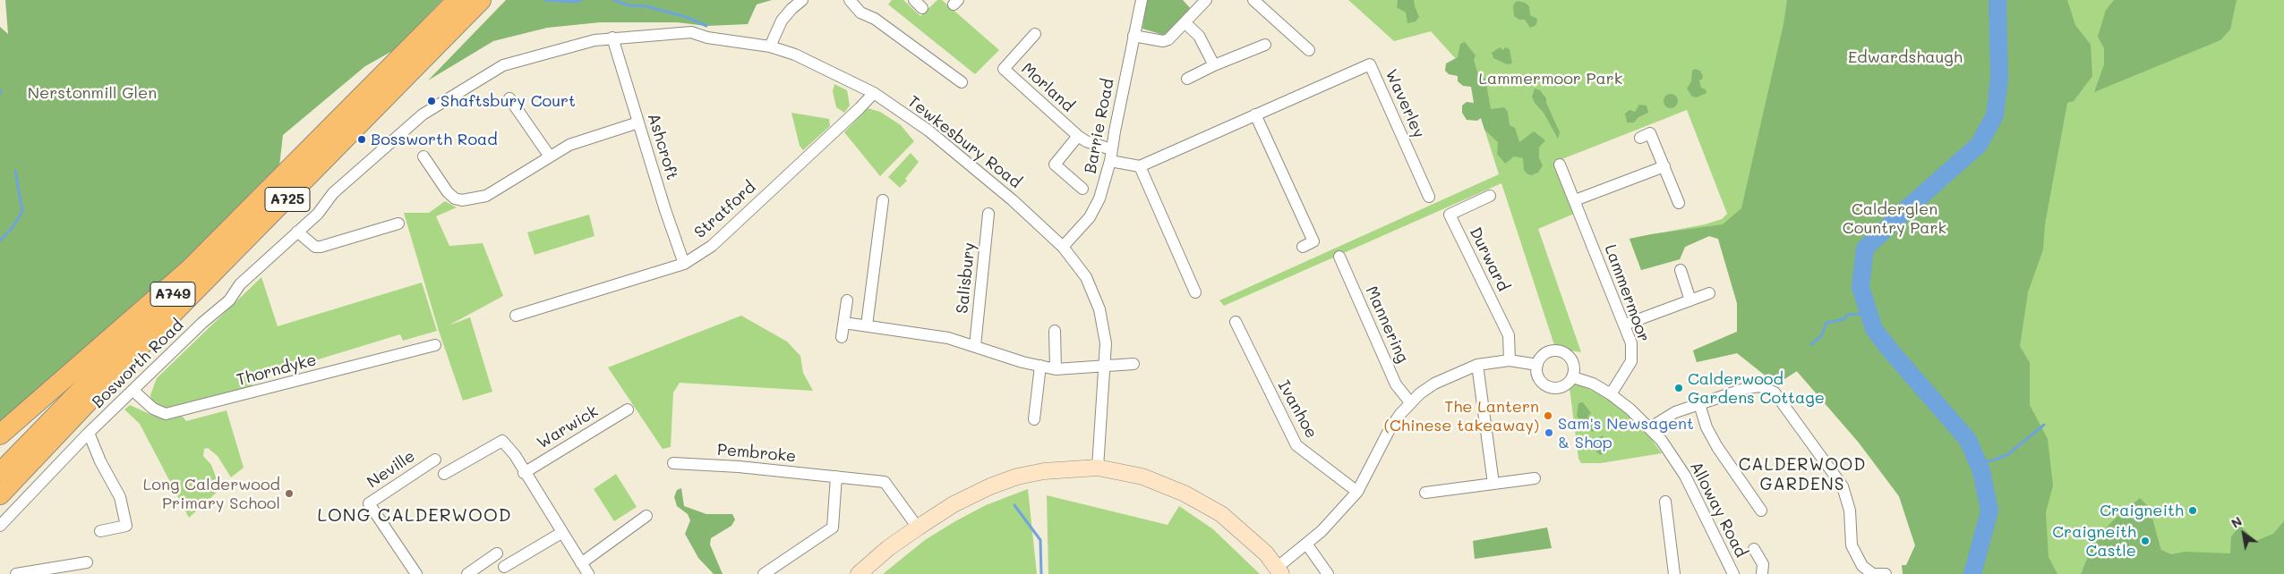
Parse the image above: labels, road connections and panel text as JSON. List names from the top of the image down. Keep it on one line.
{"streets":{"highway":["A725"],"main road":["A749"],"street":["Morland","Waverley","Barrie Road","Tewkesbury Road","Ashcroft","Stratford","Durward","Salisbury","Lammermoor","Mannering","Bosworth Road","Thorndyke","Ivanhoe","Warwick","Pembroke","Neville","Alloway Road"]},"crossings":[["Morland","Barrie Road"],["Barrie Road","Tewkesbury Road"],["Tewkesbury Road","Ashcroft"],["Tewkesbury Road","Stratford"],["Tewkesbury Road","Bosworth Road"],["Ashcroft","Stratford"],["Ashcroft","Bosworth Road"],["A725","A749"],["Lammermoor","Alloway Road"],["Bosworth Road","Thorndyke"]],"districts":["CALDERWOOD GARDENS","LONG CALDERWOOD"],"parks":["Edwardshaugh","Lammermoor Park","Nerstonmill Glen","Calderglen Country Park"],"places":["Shaftsbury Court","Bossworth Road","Calderwood Gardens Cottage","The Lantern (Chinese takeaway)","Sam's Newsagent & Shop","Long Calderwood Primary School","Craigneith","Craigneith Castle"],"north":"top left"}
